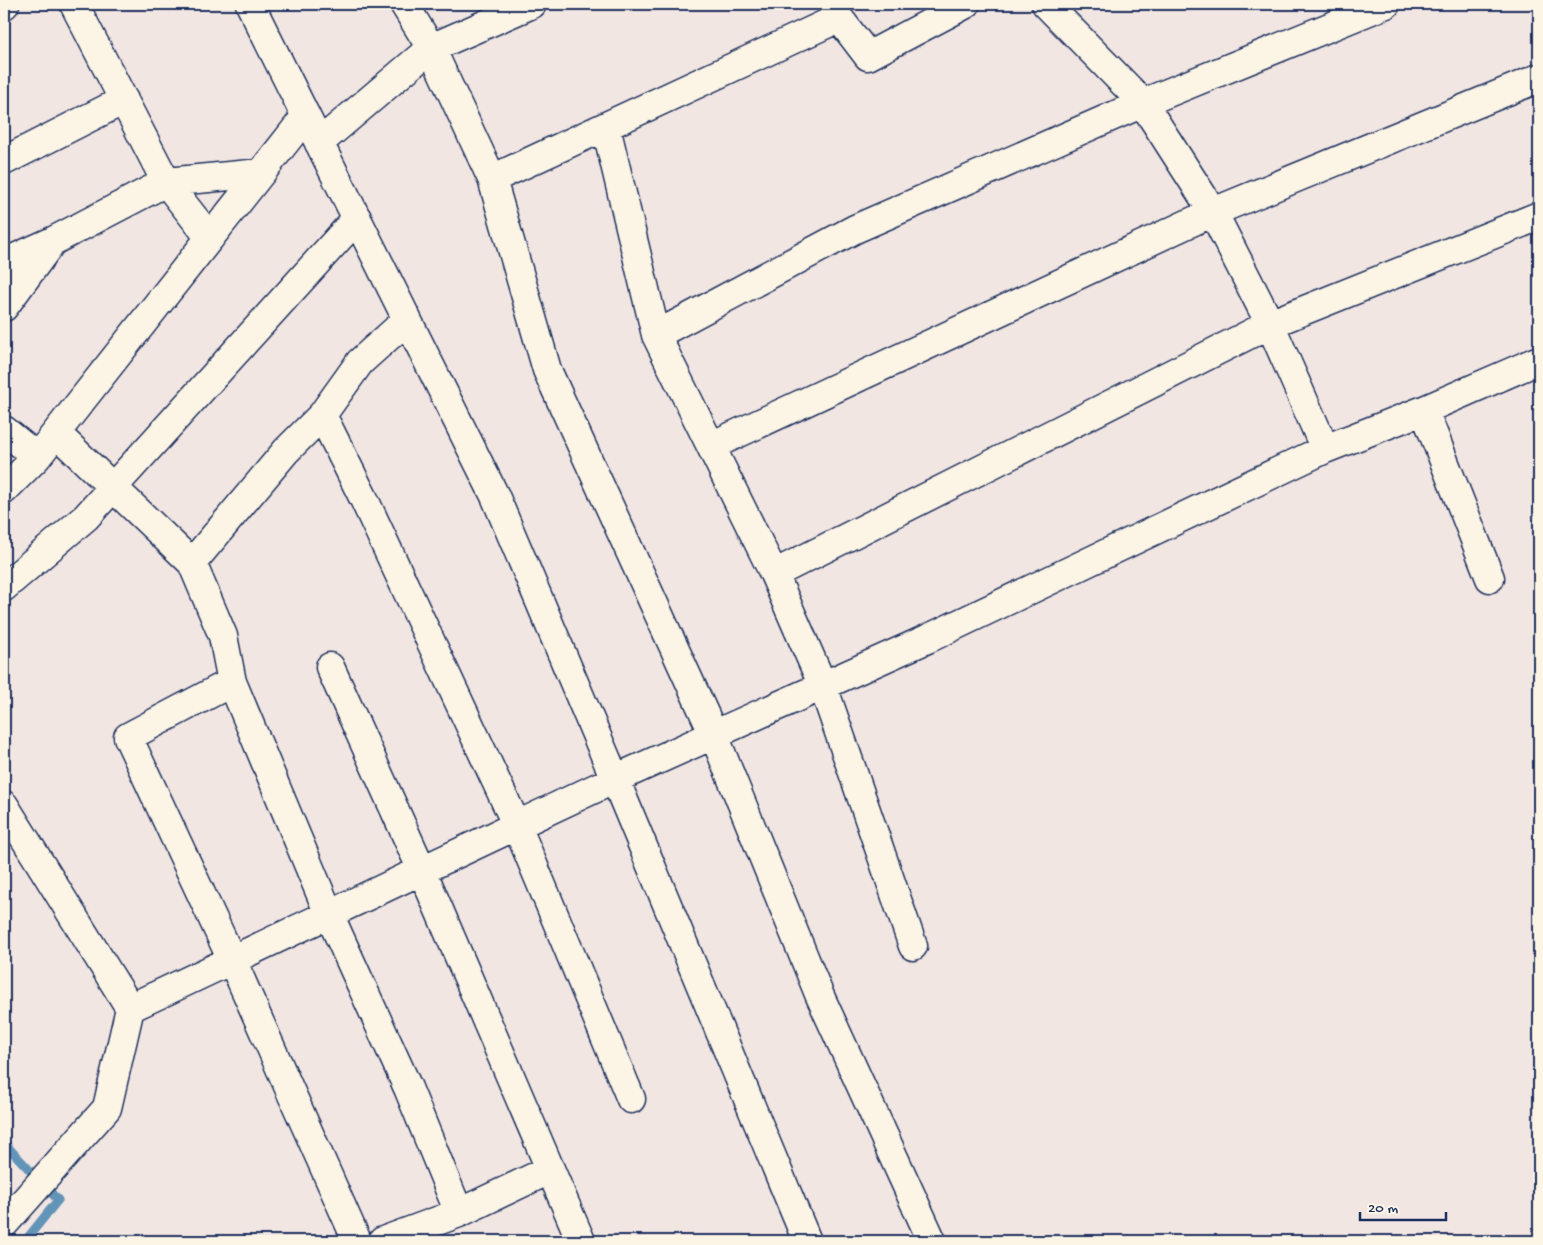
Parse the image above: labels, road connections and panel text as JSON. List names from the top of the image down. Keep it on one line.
{"scale_bar":"20 m"}
